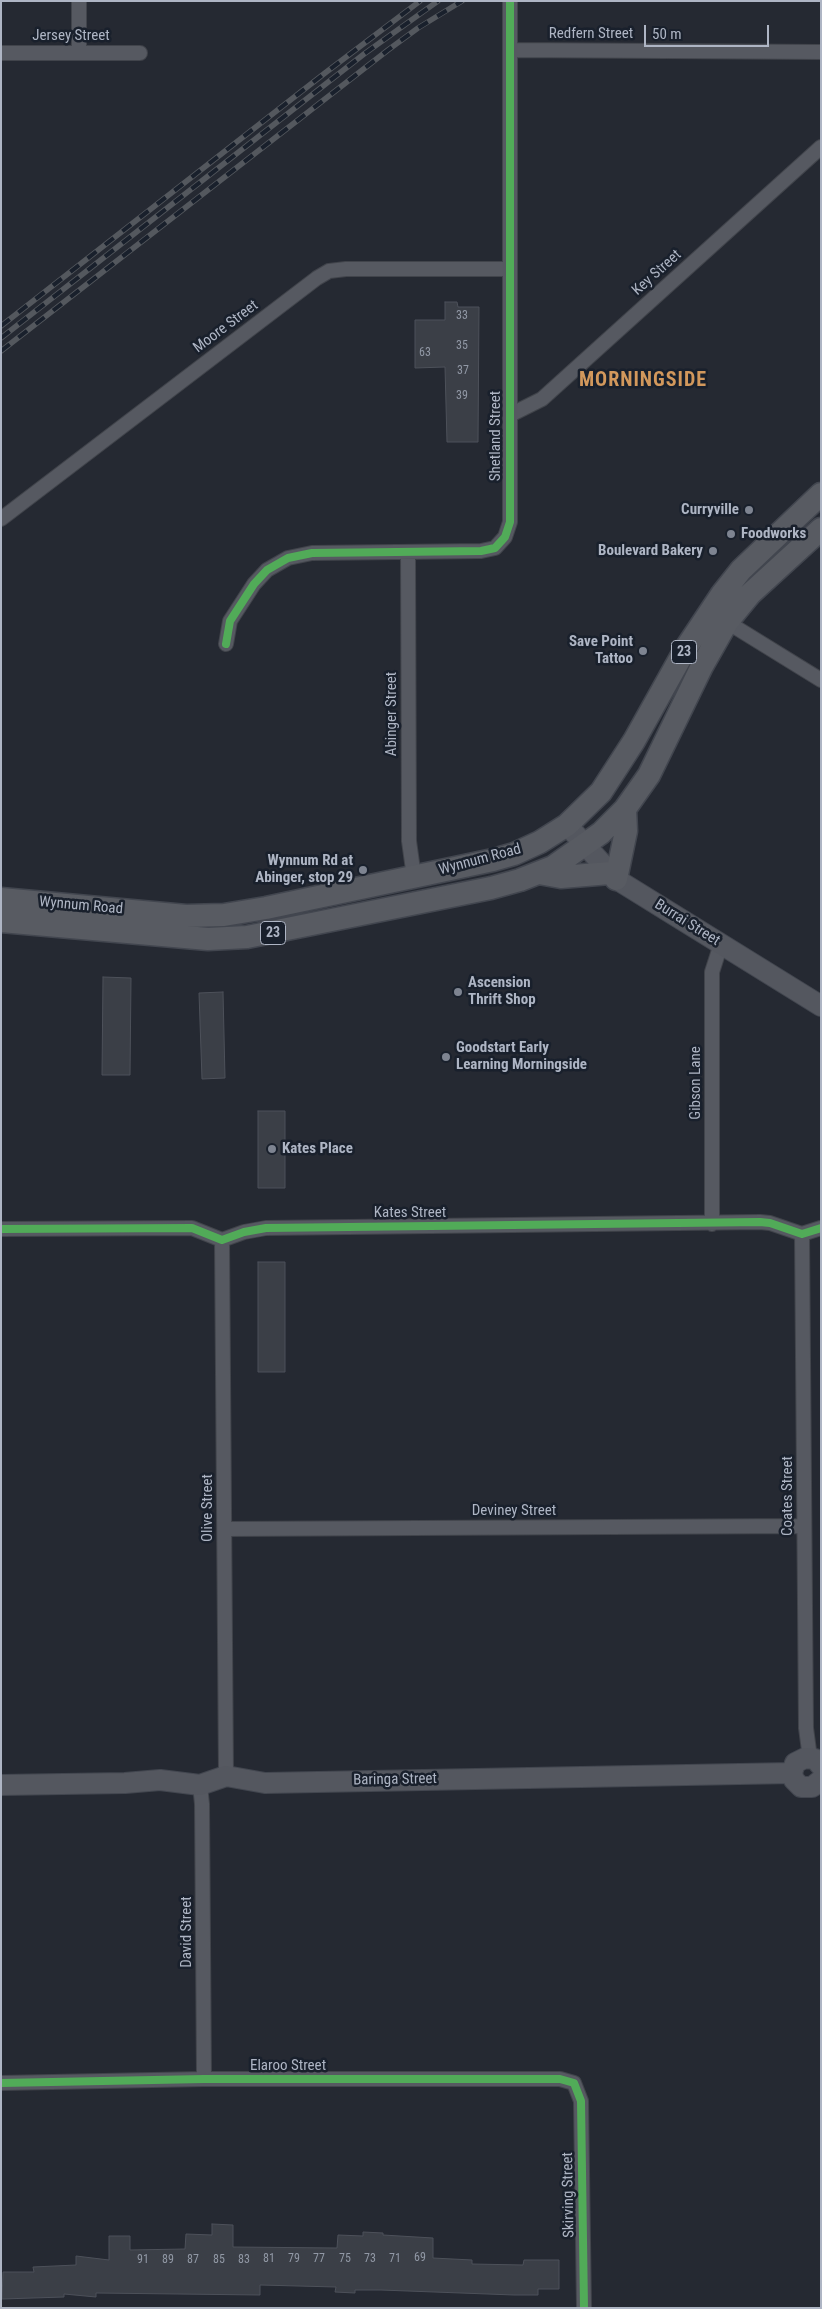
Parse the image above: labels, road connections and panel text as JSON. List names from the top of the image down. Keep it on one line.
{"streets":{"main road":["23","Wynnum Road"],"street":["Redfern Street","Jersey Street","Key Street","Moore Street","Shetland Street","Abinger Street","Burrai Street","Gibson Lane","Kates Street","Coates Street","Olive Street","Deviney Street","Baringa Street","David Street","Elaroo Street","Skirving Street"]},"crossings":[["Redfern Street","Shetland Street"],["Key Street","Shetland Street"],["Moore Street","Shetland Street"],["Shetland Street","Abinger Street"],["Abinger Street","Wynnum Road"],["Wynnum Road","Burrai Street"],["Burrai Street","Gibson Lane"],["Gibson Lane","Kates Street"],["Kates Street","Coates Street"],["Kates Street","Olive Street"],["Coates Street","Deviney Street"],["Olive Street","Deviney Street"],["Olive Street","Baringa Street"],["Baringa Street","David Street"],["David Street","Elaroo Street"],["Elaroo Street","Skirving Street"]],"districts":["MORNINGSIDE"],"places":["Curryville","Foodworks","Boulevard Bakery","Save Point Tattoo","Wynnum Rd at Abinger, stop 29","Ascension Thrift Shop","Goodstart Early Learning Morningside","Kates Place"],"house_numbers":["33","35","63","37","39","69","81","79","77","75","73","71","91","89","87","85","83"],"scale_bar":"50 m"}
